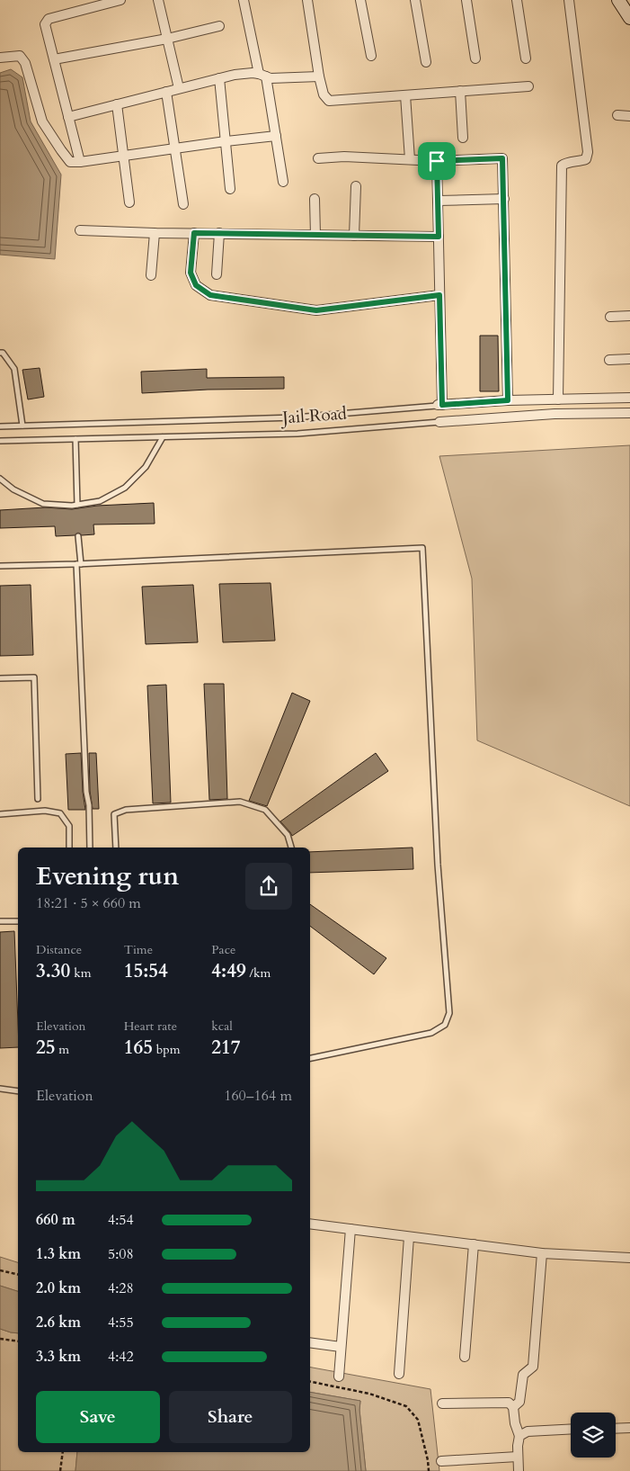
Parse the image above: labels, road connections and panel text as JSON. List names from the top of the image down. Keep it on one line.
{"streets":{"street":["Jail Road"]},"page":{"heading":["Evening run","18:21 · 5 × 660 m"],"stats":[["Distance","3.30 km"],["Time","15:54"],["Pace","4:49 /km"],["Elevation","25 m"],["Heart rate","165 bpm"],["kcal","217"]],"chart":["Elevation","160–164 m"],"list":[{"name":"660 m","note":"4:54"},{"name":"1.3 km","note":"5:08"},{"name":"2.0 km","note":"4:28"},{"name":"2.6 km","note":"4:55"},{"name":"3.3 km","note":"4:42"}],"buttons":["Save","Share"]}}
